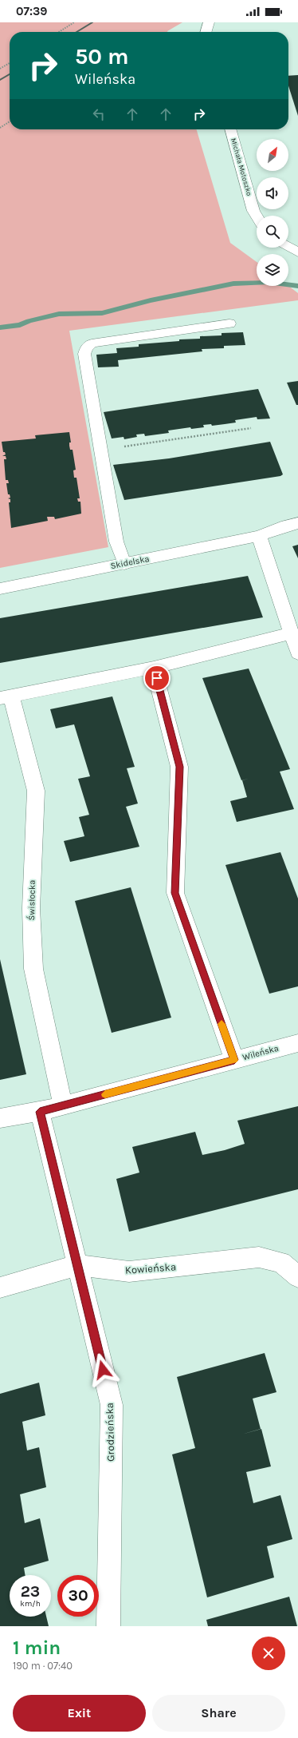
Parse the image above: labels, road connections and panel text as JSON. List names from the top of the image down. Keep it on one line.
{"streets":{"street":["Michała Motoszko","Skidelska","Świsłocka","Wileńska","Kowieńska","Grodzieńska"]},"crossings":[["Świsłocka","Wileńska"],["Wileńska","Grodzieńska"],["Kowieńska","Grodzieńska"]],"north":"top right","page":{"status":"07:39","turn":["50 m","Wileńska"],"speed":"23 km/h","limit":"30","heading":["1 min","190 m · 07:40"],"buttons":["Exit","Share"]}}
